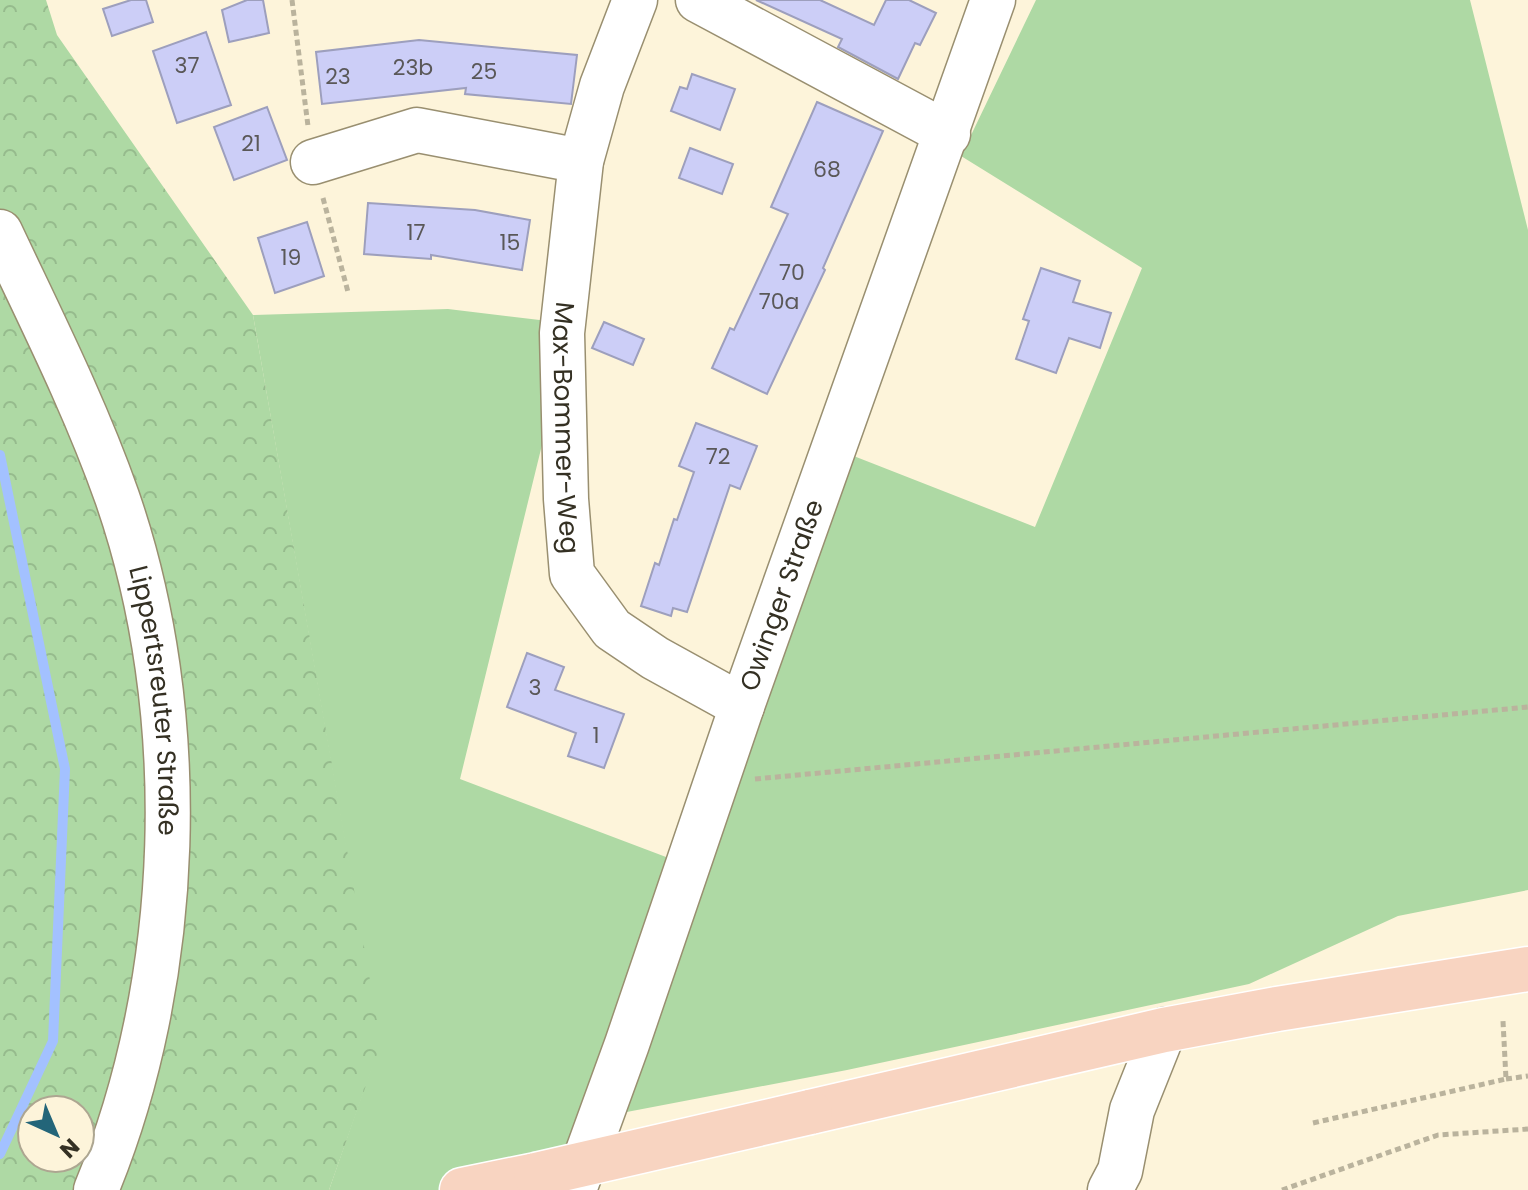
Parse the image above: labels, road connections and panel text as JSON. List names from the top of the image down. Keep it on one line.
{"streets":{"street":["Max-Bommer-Weg","Owinger Straße","Lippertsreuter Straße"]},"crossings":[["Max-Bommer-Weg","Owinger Straße"]],"house_numbers":["37","23b","25","23","21","68","17","15","19","70","70a","72","3","1"],"north":"bottom right"}
